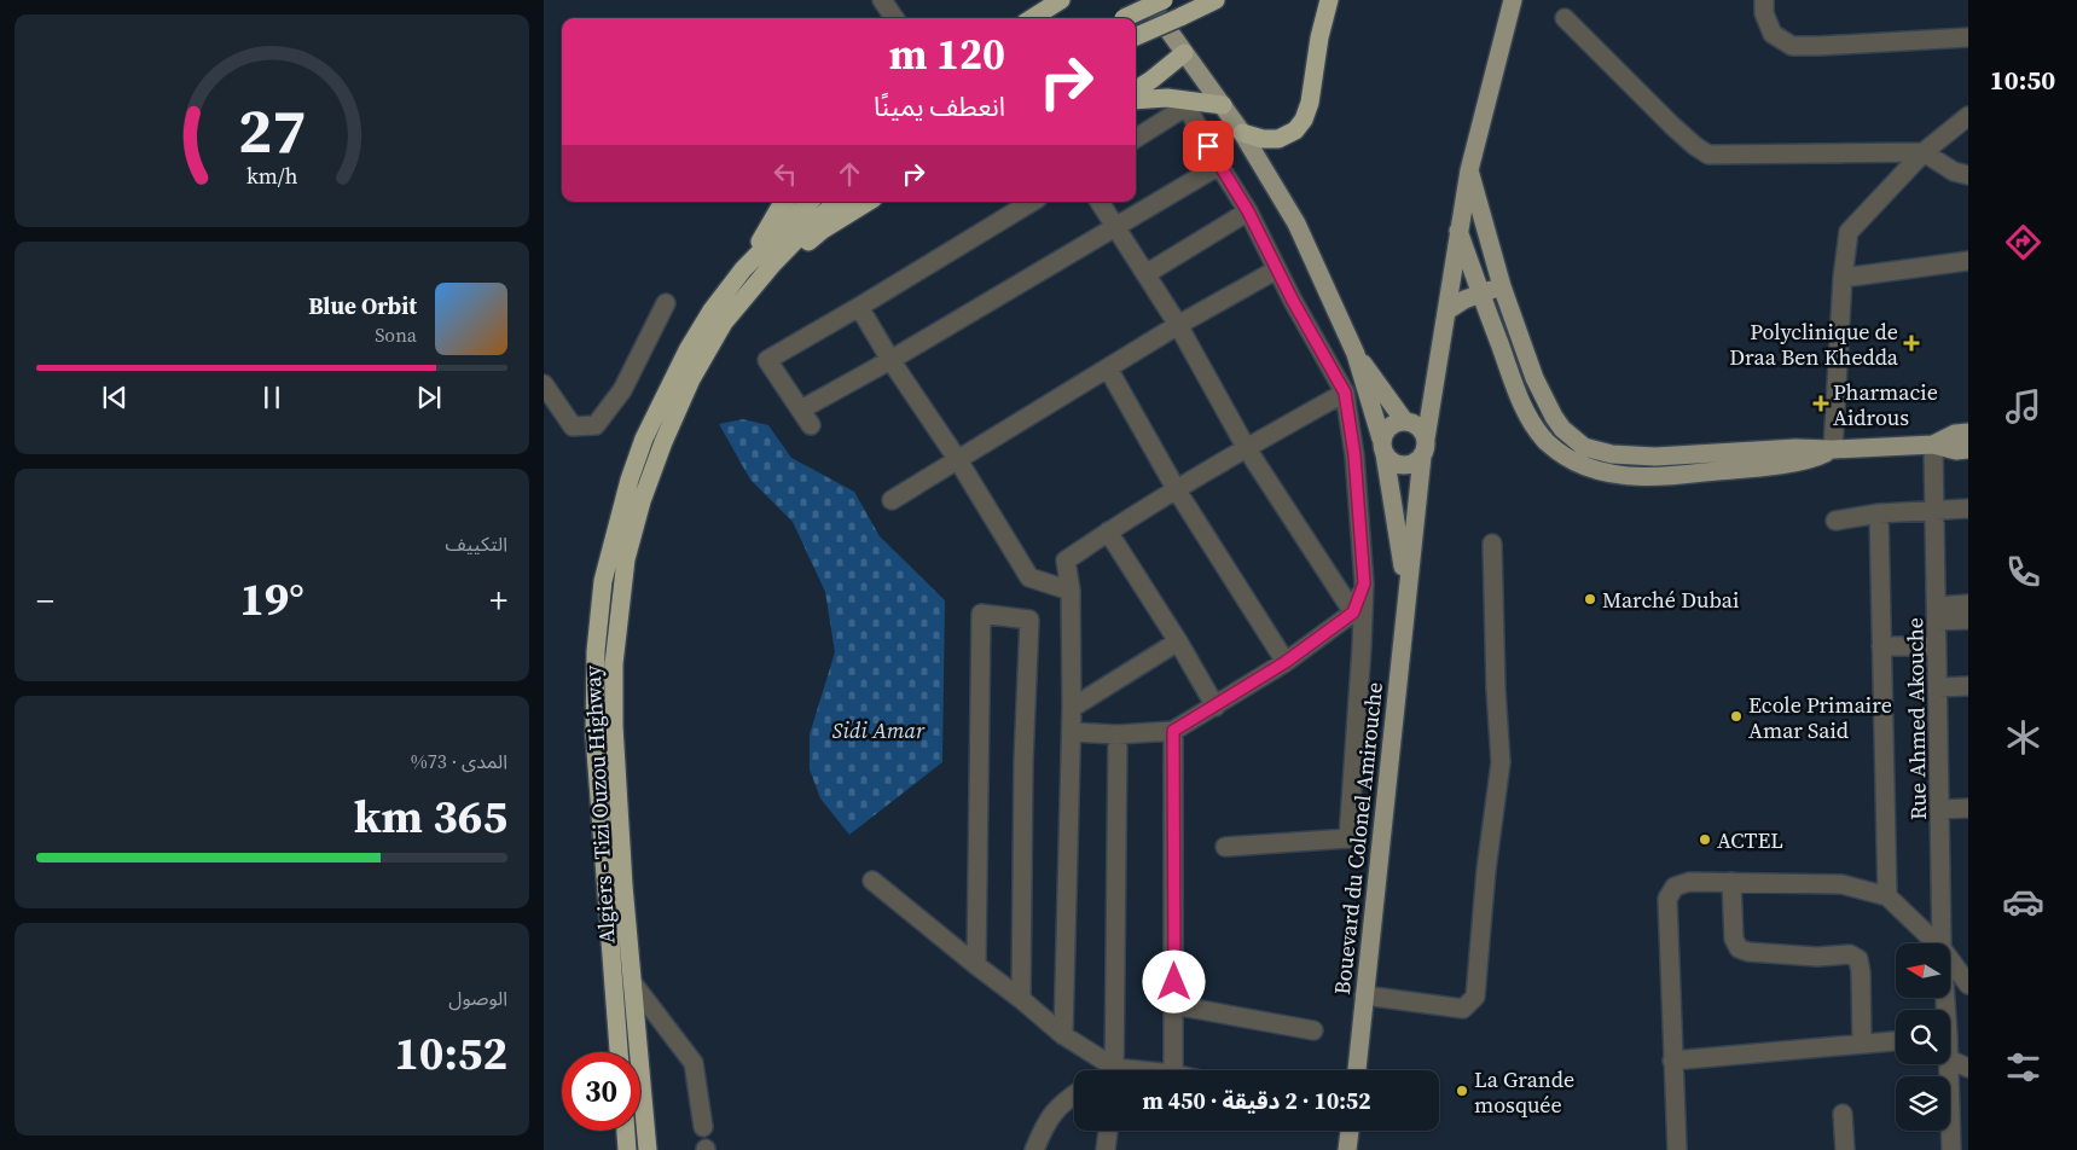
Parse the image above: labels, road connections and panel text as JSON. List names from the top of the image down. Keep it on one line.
{"streets":{"highway":["Algiers - Tizi Ouzou Highway"],"main road":["Bouevard du Colonel Amirouche"],"street":["Rue Ahmed Akouche"]},"parks":["Sidi Amar"],"places":{"health":["Polyclinique de Draa Ben Khedda","Pharmacie Aidrous"],"other":["Marché Dubai","Ecole Primaire Amar Said","ACTEL","La Grande mosquée"]},"north":"left","page":{"tabs":"10:50","turn":["120 m","انعطف يمينًا"],"song":["Blue Orbit","Sona"],"tile":["التكييف",["المدى · 73%","365 km"],["الوصول","10:52"]],"heat":["−","19°","+"],"limit":"30","trip":"10:52 · 2 دقيقة · 450 m","gauge":["27","km/h"]}}
